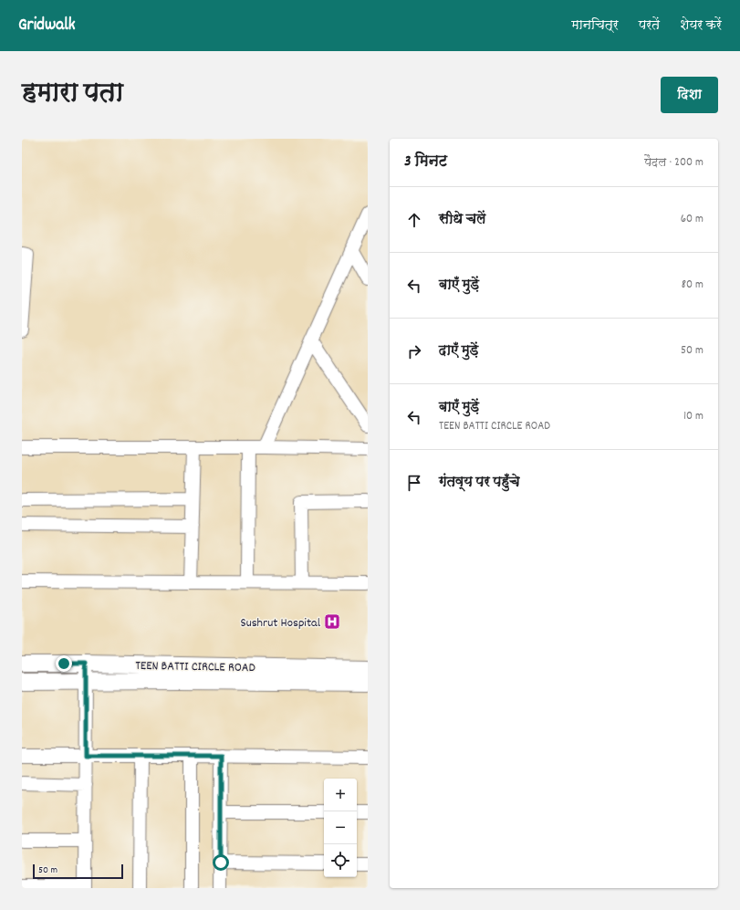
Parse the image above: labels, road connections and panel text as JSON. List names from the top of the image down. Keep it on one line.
{"streets":{"street":["TEEN BATTI CIRCLE ROAD"]},"places":{"hospital":["Sushrut Hospital"]},"scale_bar":"50 m","page":{"header":"Gridwalk","nav":["मानचित्र","परतें","शेयर करें"],"title":"हमारा पता","buttons":"दिशा","heading":["3 मिनट","पैदल · 200 m"],"list":[["सीधे चलें","60 m"],["बाएँ मुड़ें","80 m"],["दाएँ मुड़ें","50 m"],["बाएँ मुड़ें","TEEN BATTI CIRCLE ROAD","10 m"],"गंतव्य पर पहुँचे"],"map_buttons":["+","−"],"scale":"50 m"}}
